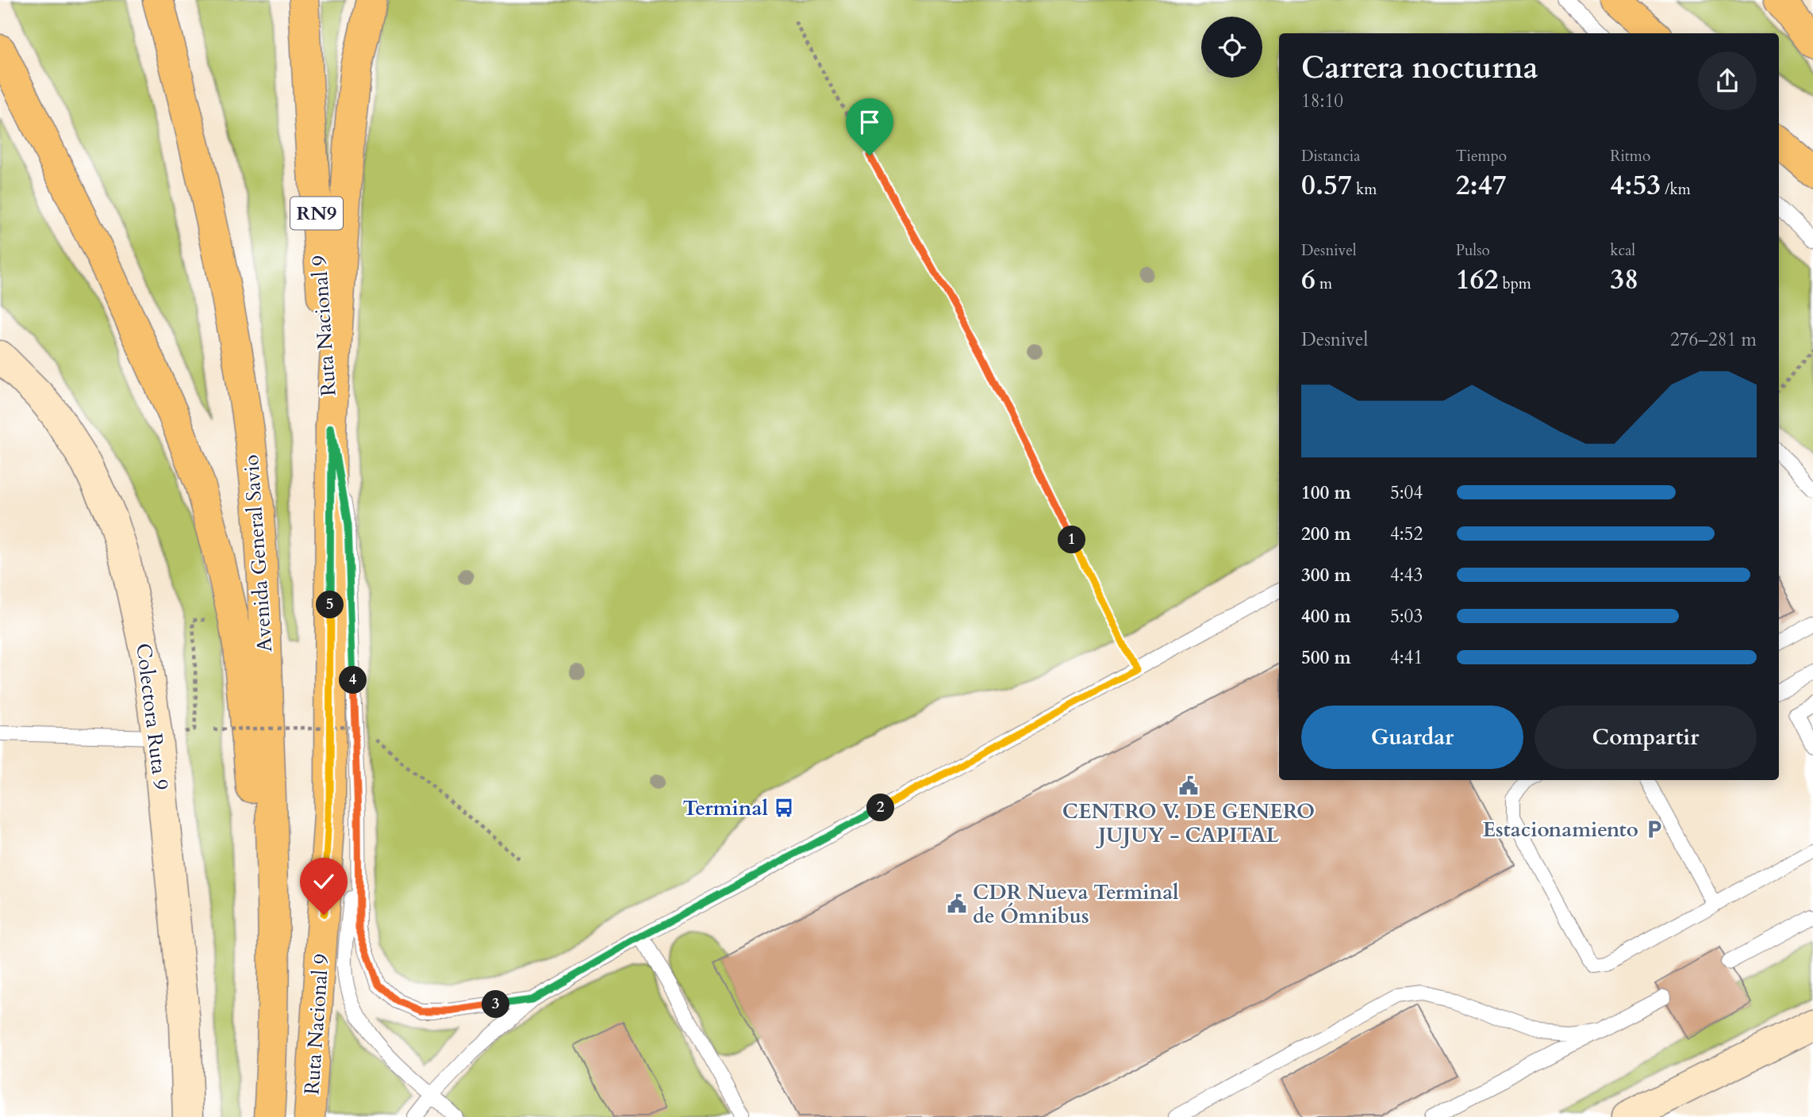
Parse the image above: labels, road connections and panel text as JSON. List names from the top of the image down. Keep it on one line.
{"streets":{"main road":["RN9","Ruta Nacional 9","Avenida General Savio"],"street":["Colectora Ruta 9"]},"places":{"public building":["CENTRO V. DE GENERO JUJUY - CAPITAL","CDR Nueva Terminal de Ómnibus"],"bus stop":["Terminal"],"parking":["Estacionamiento"]},"page":{"heading":["Carrera nocturna","18:10"],"stats":[["Distancia","0.57 km"],["Tiempo","2:47"],["Ritmo","4:53 /km"],["Desnivel","6 m"],["Pulso","162 bpm"],["kcal","38"]],"chart":["Desnivel","276–281 m"],"list":[{"name":"100 m","note":"5:04"},{"name":"200 m","note":"4:52"},{"name":"300 m","note":"4:43"},{"name":"400 m","note":"5:03"},{"name":"500 m","note":"4:41"}],"pins":["1","5","4","2","3"],"buttons":["Guardar","Compartir"]}}
